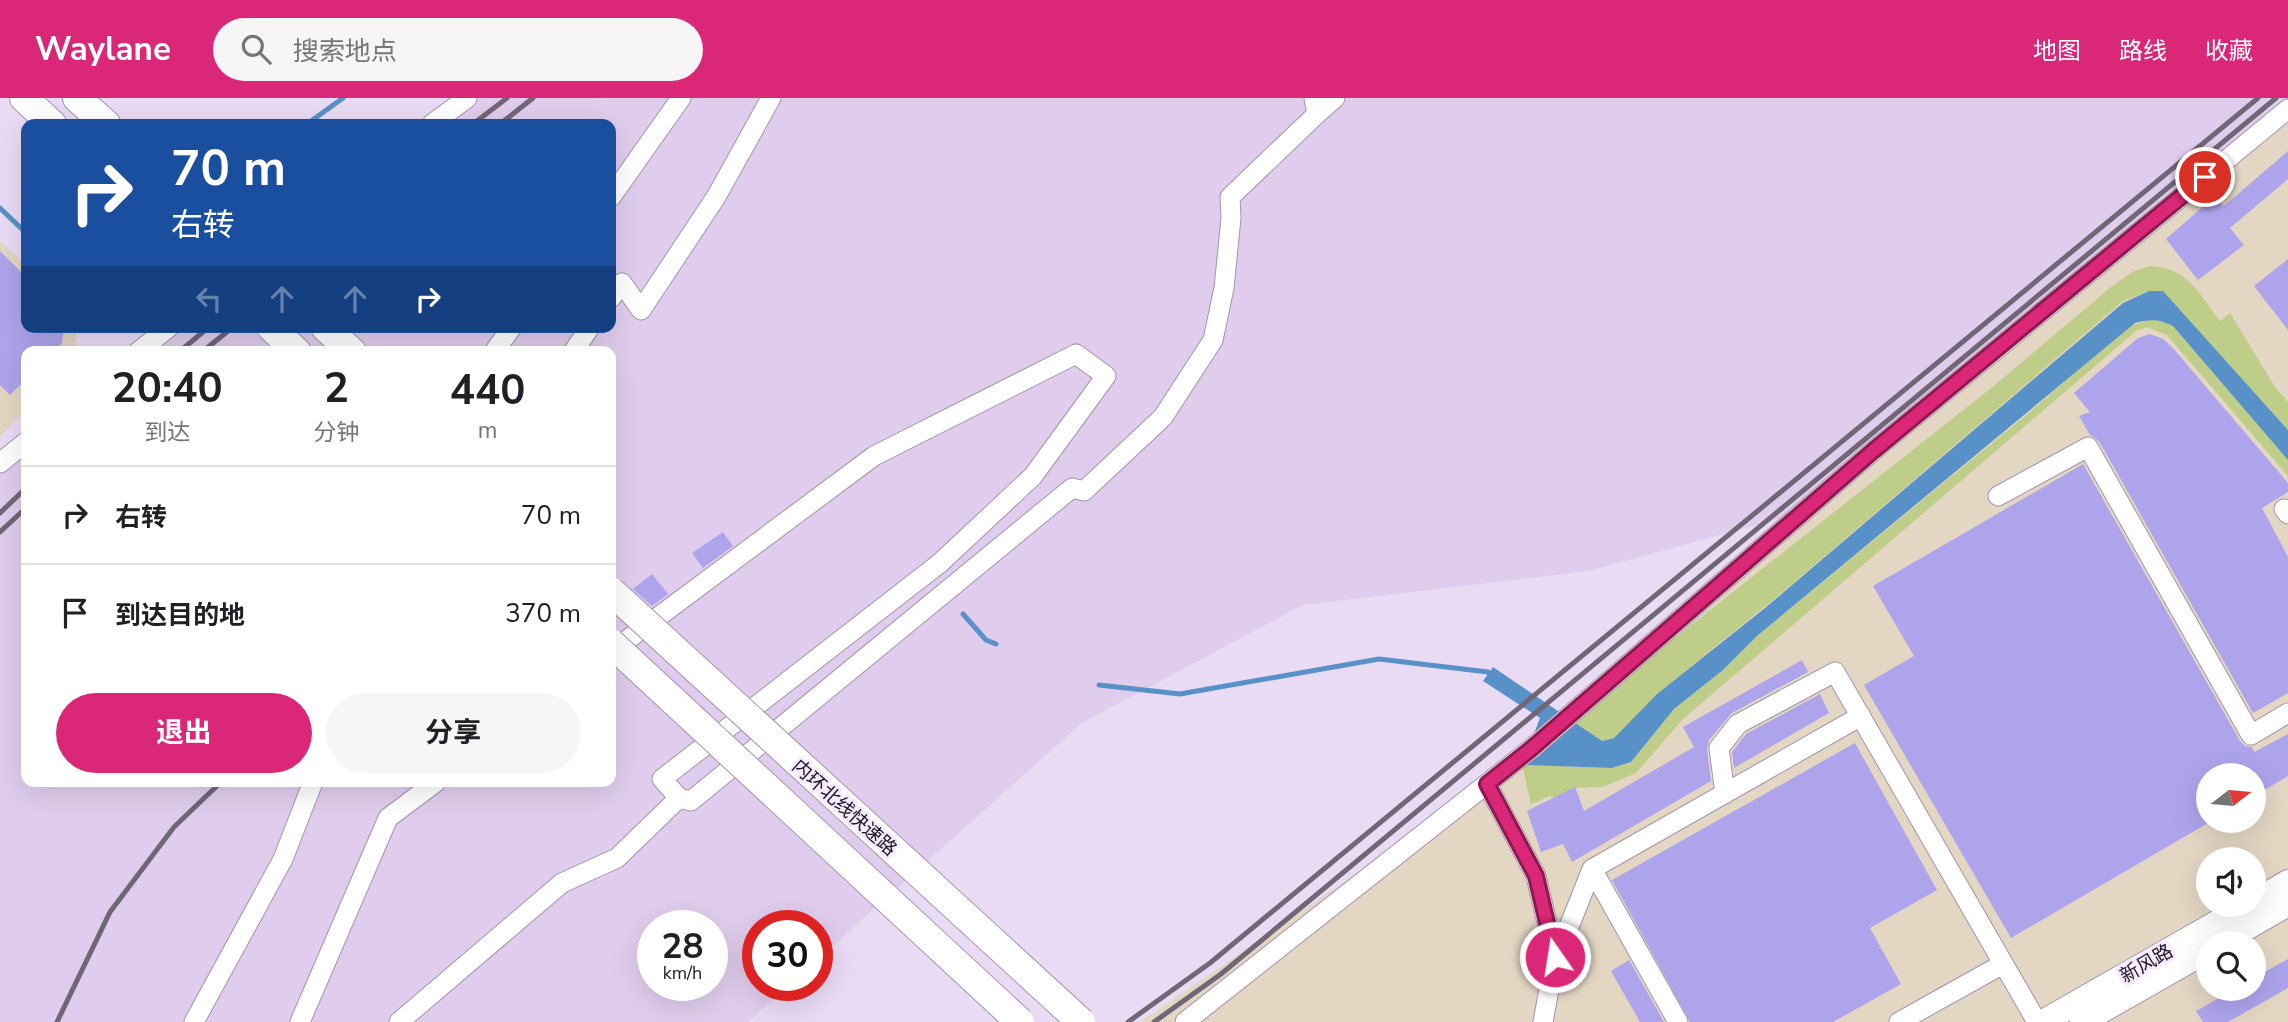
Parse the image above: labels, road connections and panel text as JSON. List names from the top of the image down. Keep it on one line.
{"streets":{"highway":["内环北线快速路"],"main road":["新风路"]},"north":"right","page":{"header":"Waylane","search":"搜索地点","nav":["地图","路线","收藏"],"turn":["70 m","右转"],"eta":["20:40","到达","2","分钟","440","m"],"list":[{"name":"右转","value":"70 m"},{"name":"到达目的地","value":"370 m"}],"buttons":["退出","分享"],"speed":"28 km/h","limit":"30"}}
